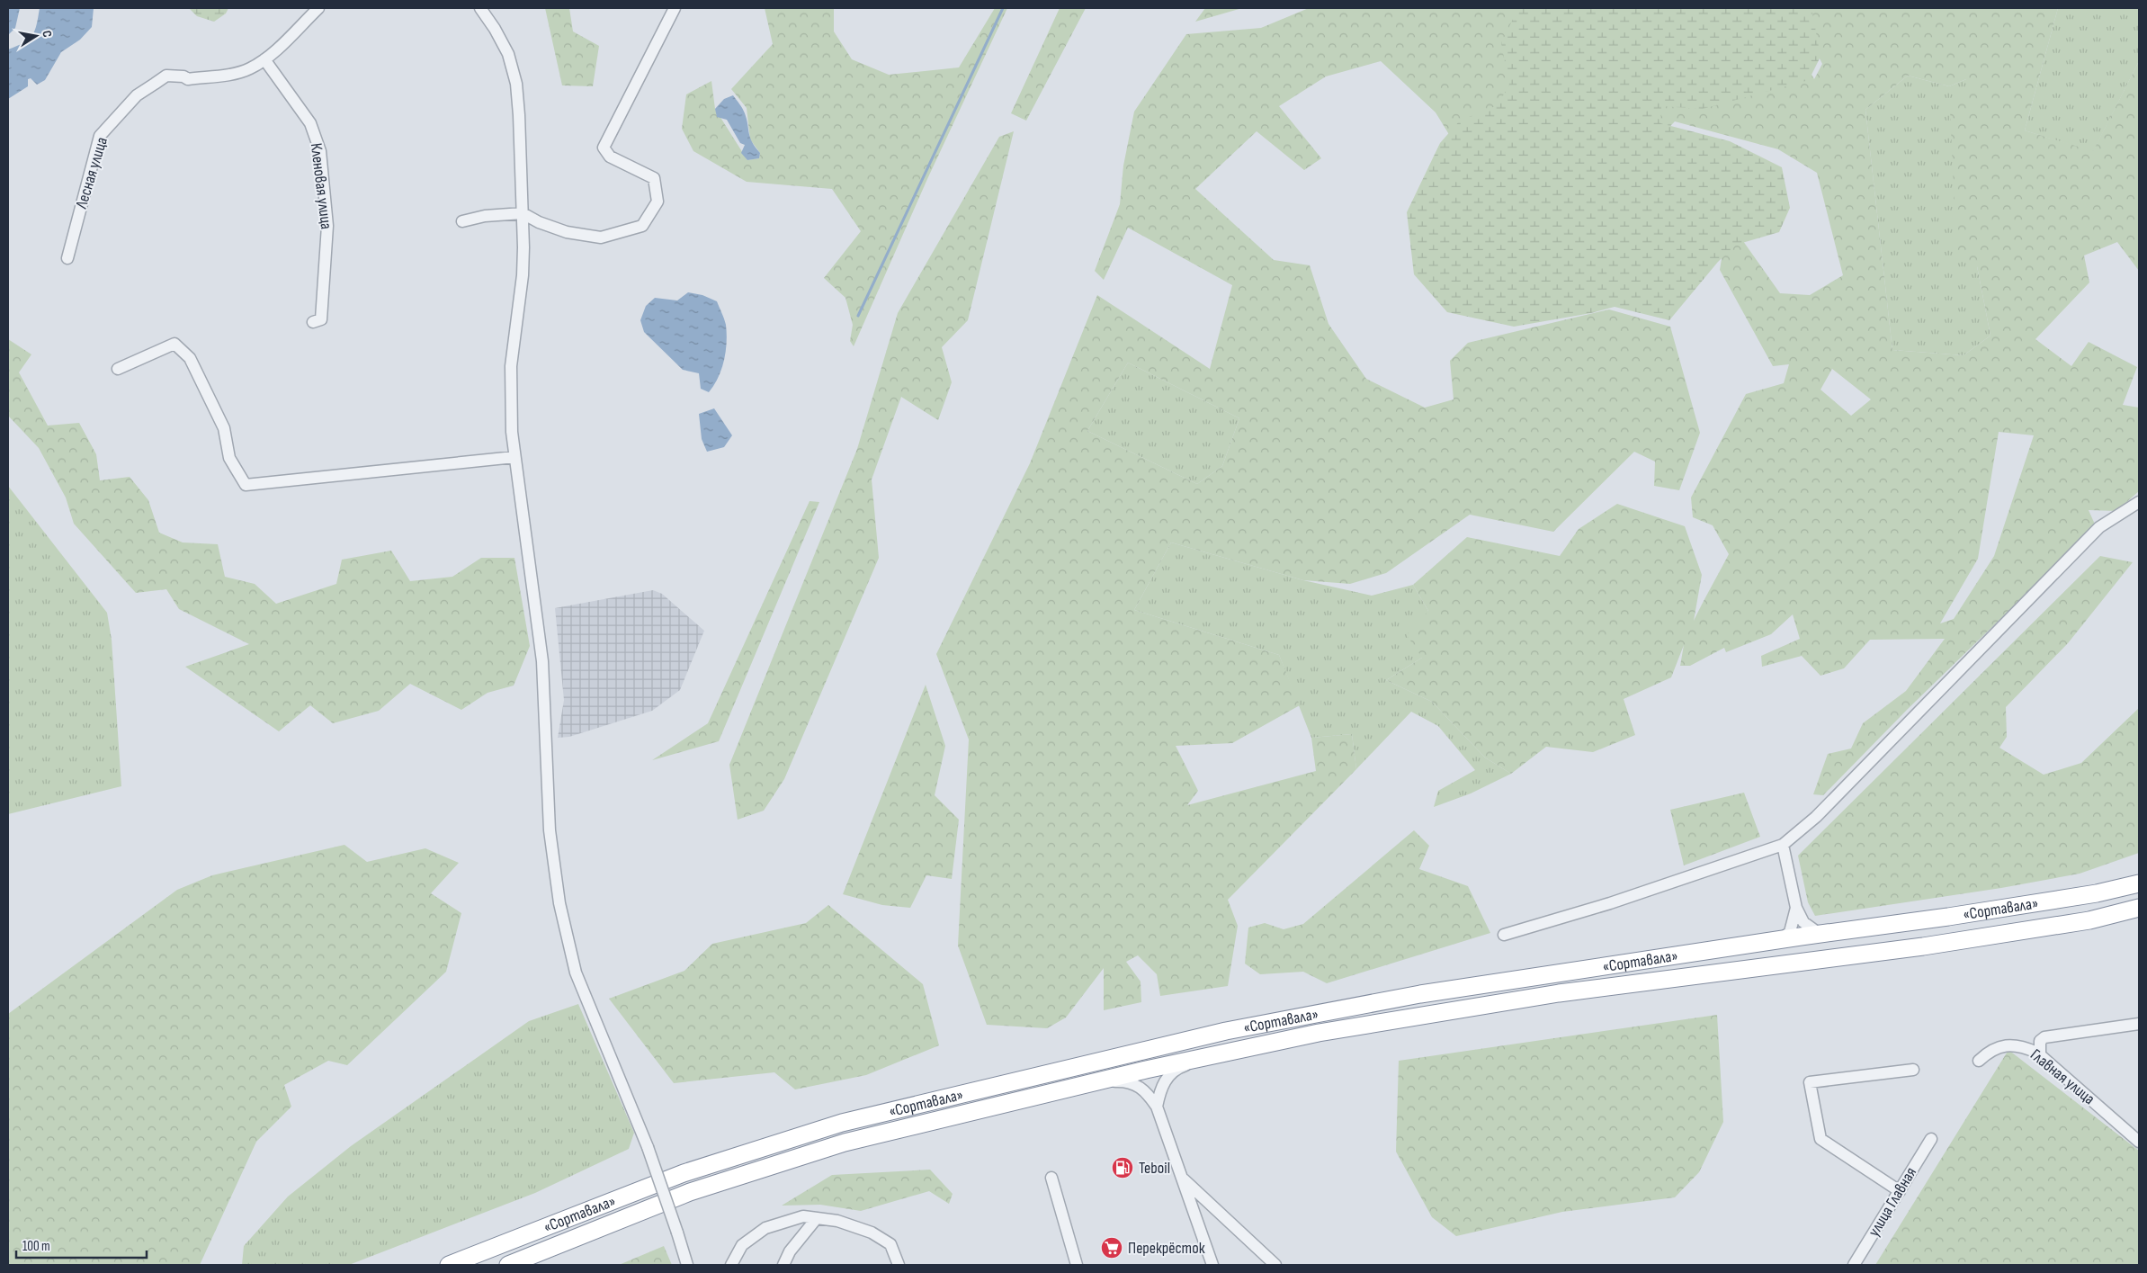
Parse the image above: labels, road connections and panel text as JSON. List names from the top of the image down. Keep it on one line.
{"streets":{"highway":["«Сортавала»"],"street":["Лесная улица","Кленовая улица","Главная улица","улица Главная"]},"crossings":[["Лесная улица","Кленовая улица"]],"places":{"fuel station":["Teboil"],"supermarket":["Перекрёсток"]},"scale_bar":"100 m","north":"right"}
